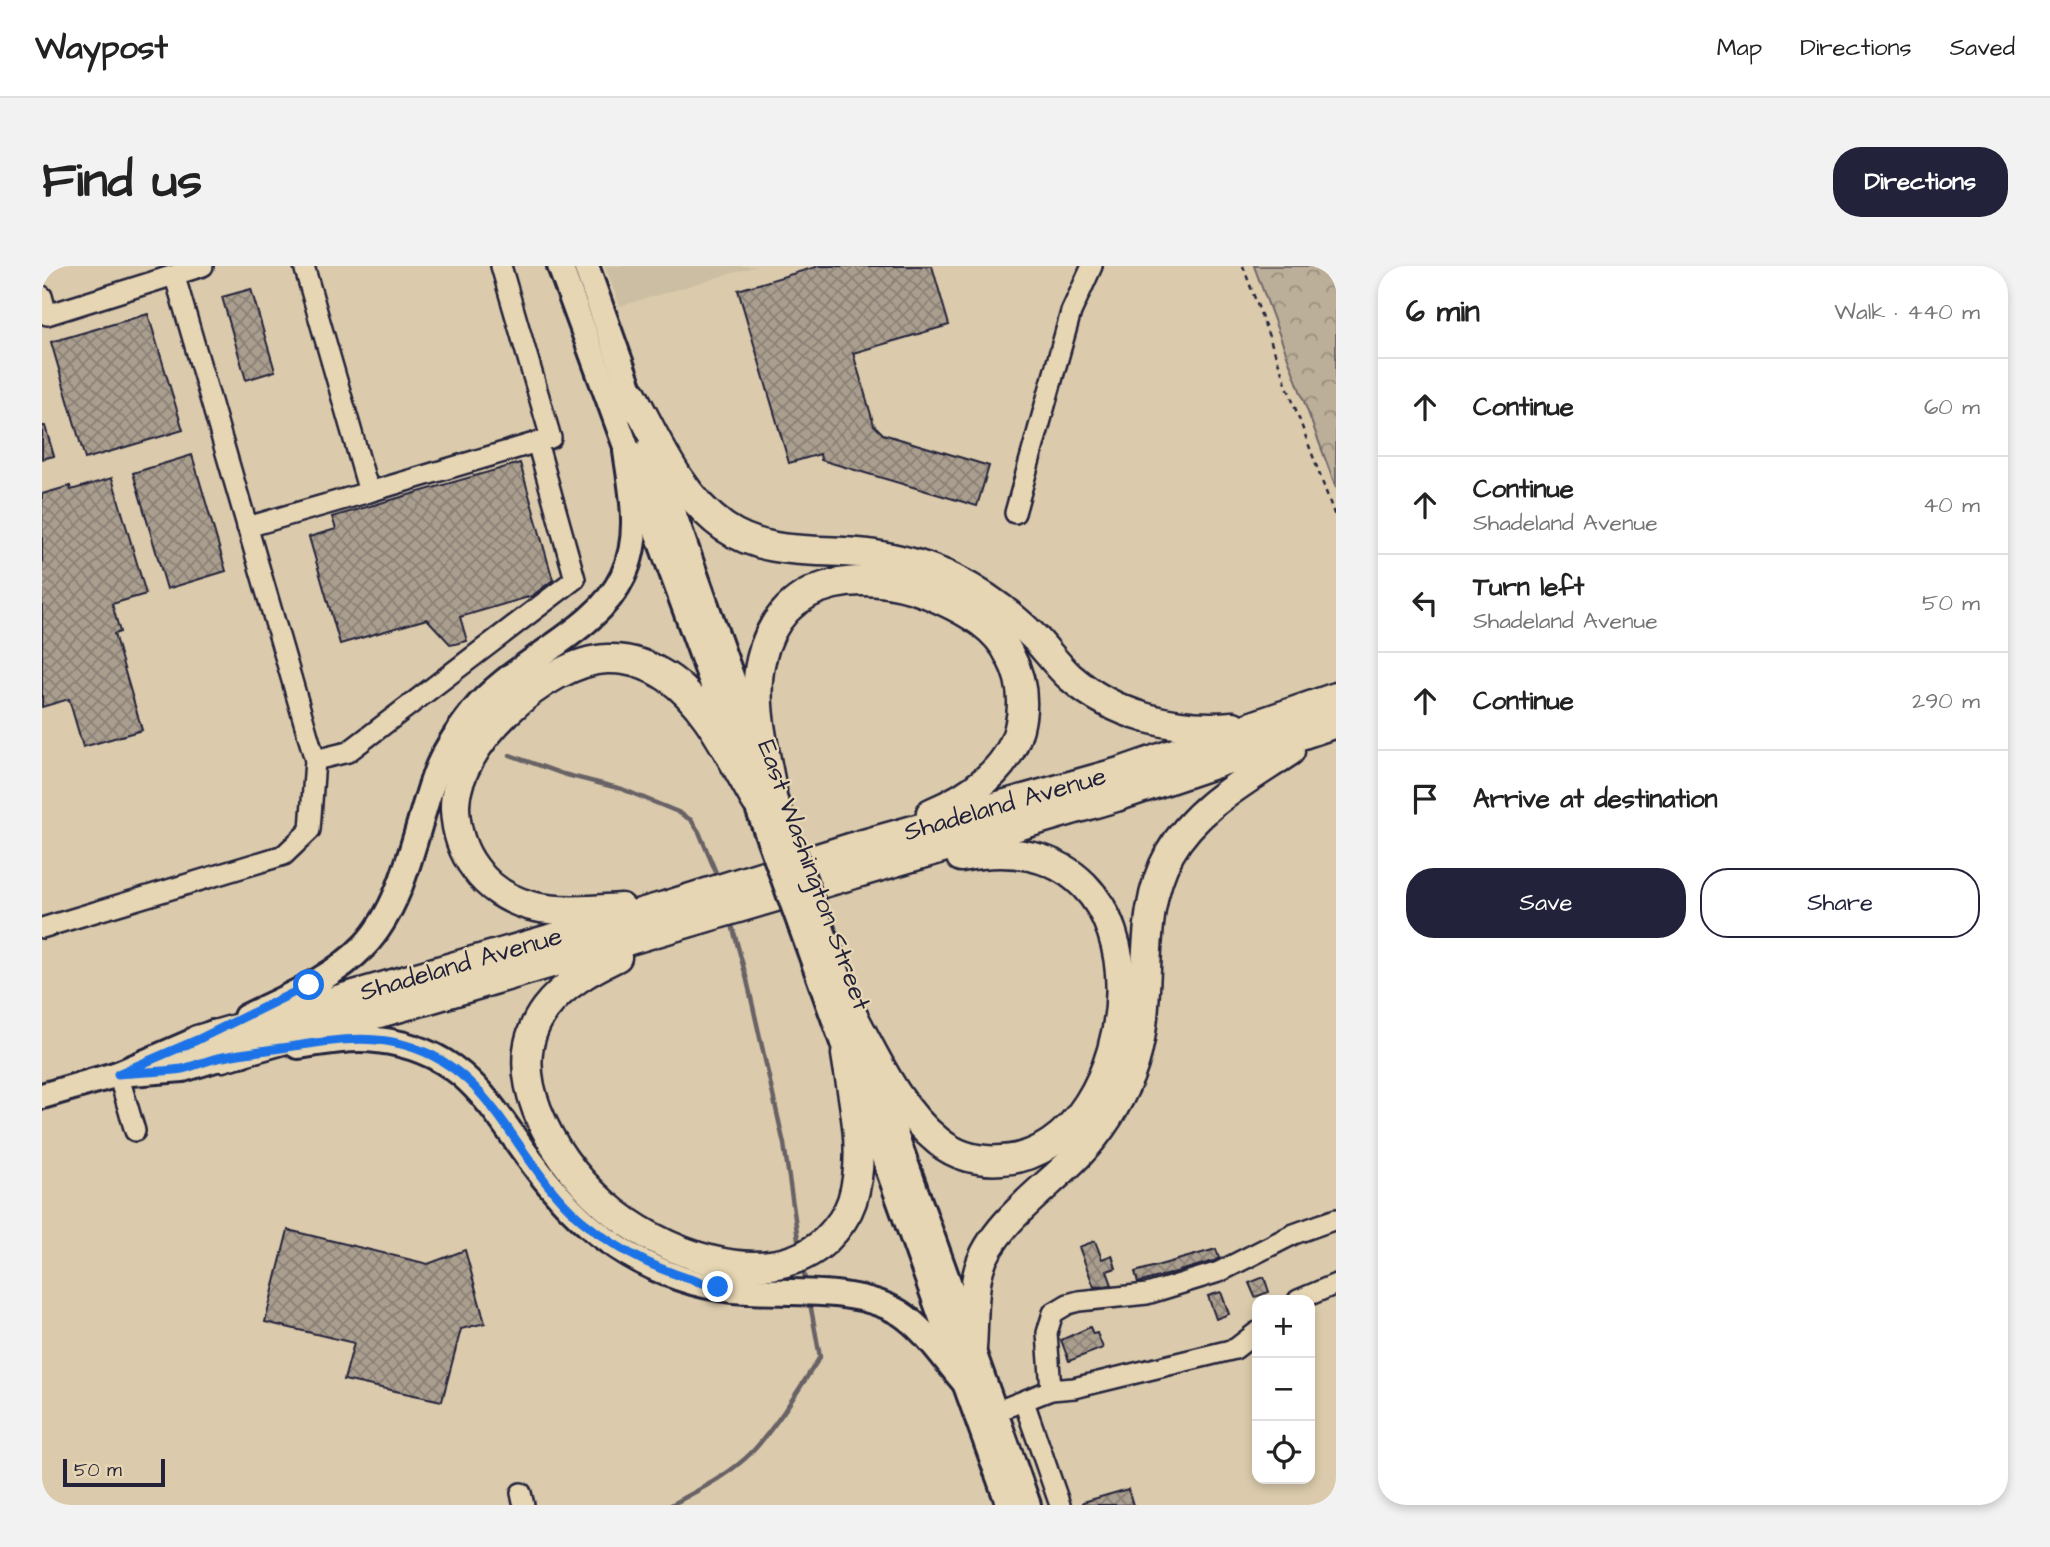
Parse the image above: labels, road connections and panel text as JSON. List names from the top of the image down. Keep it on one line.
{"streets":{"highway":["Shadeland Avenue"],"main road":["East Washington Street"]},"scale_bar":"50 m","page":{"header":"Waypost","nav":["Map","Directions","Saved"],"buttons":["Directions",["Save","Share"]],"title":"Find us","heading":["6 min","Walk · 440 m"],"list":[["Continue","60 m"],["Continue","Shadeland Avenue","40 m"],["Turn left","Shadeland Avenue","50 m"],["Continue","290 m"],"Arrive at destination"],"map_buttons":["+","−"],"scale":"50 m"}}
